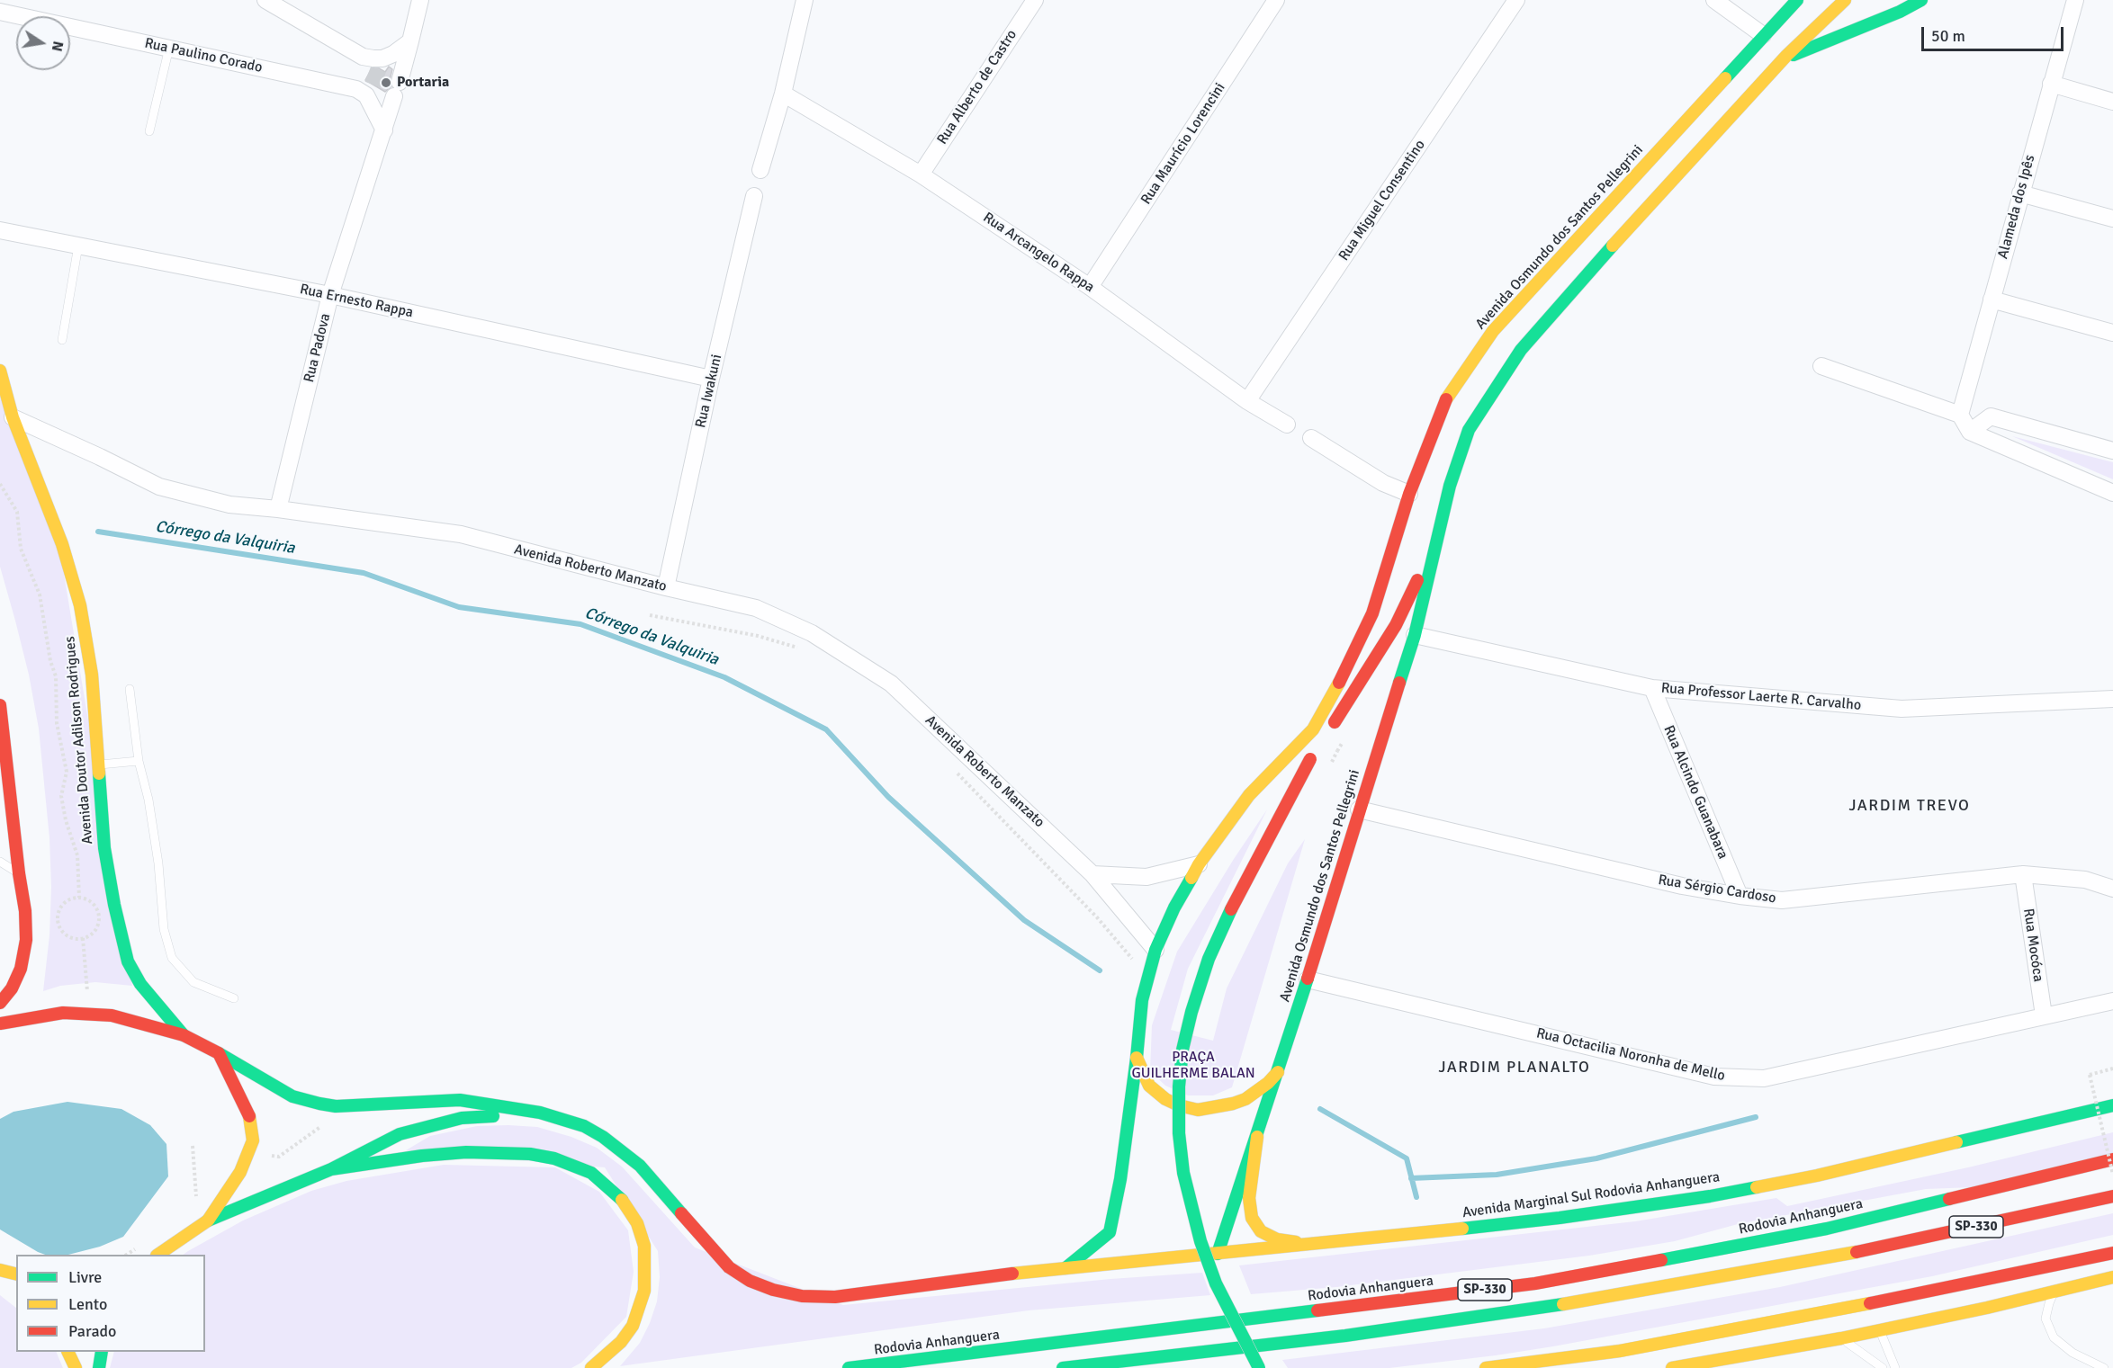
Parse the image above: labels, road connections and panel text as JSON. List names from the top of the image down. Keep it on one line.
{"streets":{"main road":["Avenida Osmundo dos Santos Pellegrini","Avenida Doutor Adilson Rodrigues","Avenida Marginal Sul Rodovia Anhanguera","Rodovia Anhanguera","SP-330"],"street":["Rua Paulino Corado","Rua Alberto de Castro","Rua Maurício Lorencini","Rua Miguel Consentino","Alameda dos Ipês","Rua Arcangelo Rappa","Rua Ernesto Rappa","Rua Padova","Rua Iwakuni","Avenida Roberto Manzato","Rua Professor Laerte R. Carvalho","Rua Alcindo Guanabara","Rua Sérgio Cardoso","Rua Mocóca","Rua Octacilia Noronha de Mello"]},"crossings":[["Rua Paulino Corado","Rua Padova"],["Rua Alberto de Castro","Rua Arcangelo Rappa"],["Rua Maurício Lorencini","Rua Arcangelo Rappa"],["Rua Miguel Consentino","Rua Arcangelo Rappa"],["Avenida Osmundo dos Santos Pellegrini","Avenida Roberto Manzato"],["Avenida Osmundo dos Santos Pellegrini","Rua Professor Laerte R. Carvalho"],["Avenida Osmundo dos Santos Pellegrini","Rua Sérgio Cardoso"],["Avenida Osmundo dos Santos Pellegrini","Rua Octacilia Noronha de Mello"],["Avenida Osmundo dos Santos Pellegrini","Avenida Marginal Sul Rodovia Anhanguera"],["Rua Ernesto Rappa","Rua Padova"],["Rua Ernesto Rappa","Rua Iwakuni"],["Rua Padova","Avenida Roberto Manzato"],["Rua Iwakuni","Avenida Roberto Manzato"],["Avenida Roberto Manzato","Avenida Doutor Adilson Rodrigues"],["Rua Professor Laerte R. Carvalho","Rua Alcindo Guanabara"],["Rua Alcindo Guanabara","Rua Sérgio Cardoso"],["Rua Sérgio Cardoso","Rua Mocóca"],["Rua Mocóca","Rua Octacilia Noronha de Mello"]],"districts":["JARDIM TREVO","JARDIM PLANALTO"],"water":["Córrego da Valquiria"],"parks":["PRAÇA GUILHERME BALAN"],"places":["Portaria"],"legend":["Livre","Lento","Parado"],"scale_bar":"50 m","north":"right"}
